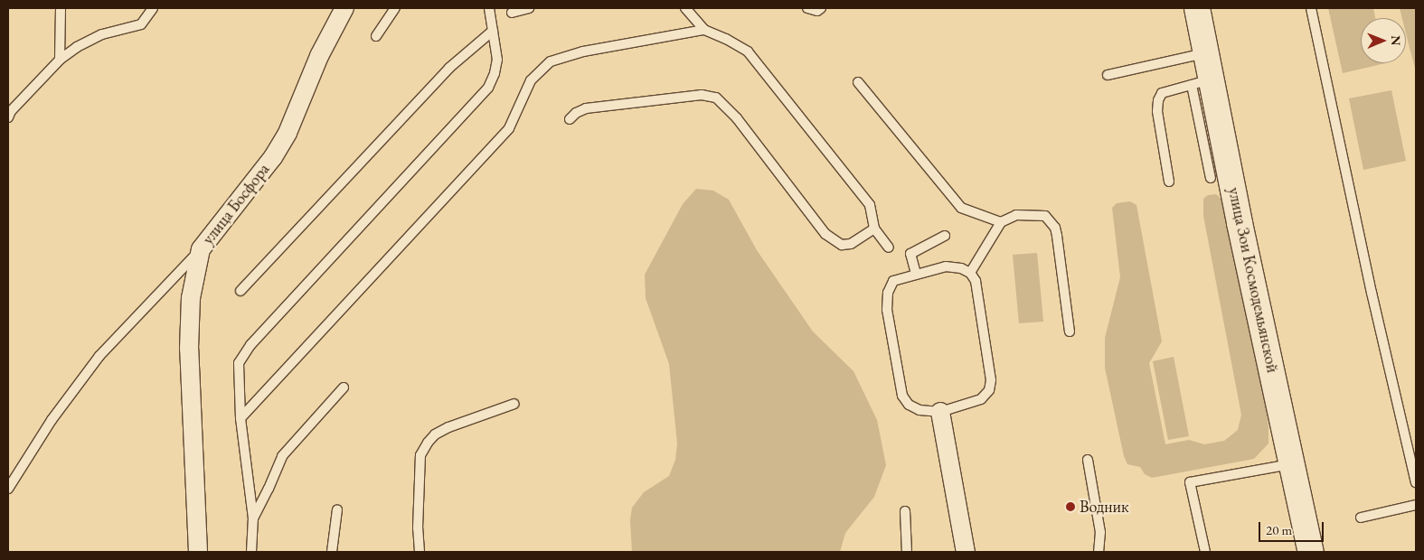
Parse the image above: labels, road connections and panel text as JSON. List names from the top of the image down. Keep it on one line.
{"streets":{"main road":["улица Зои Космодемьянской"],"street":["улица Босфора"]},"places":["Водник"],"scale_bar":"20 m","north":"right"}
